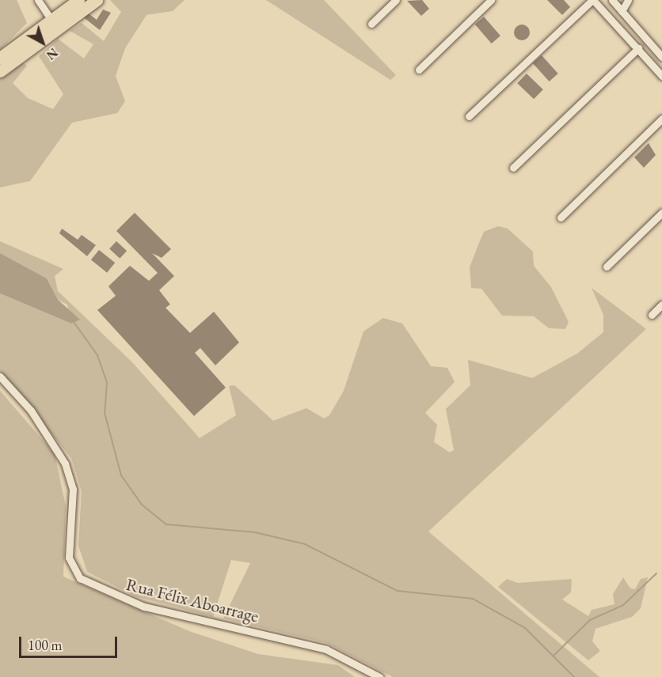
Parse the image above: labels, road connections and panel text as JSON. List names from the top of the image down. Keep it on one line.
{"streets":{"street":["Rua Félix Aboarrage"]},"scale_bar":"100 m","north":"bottom right"}
